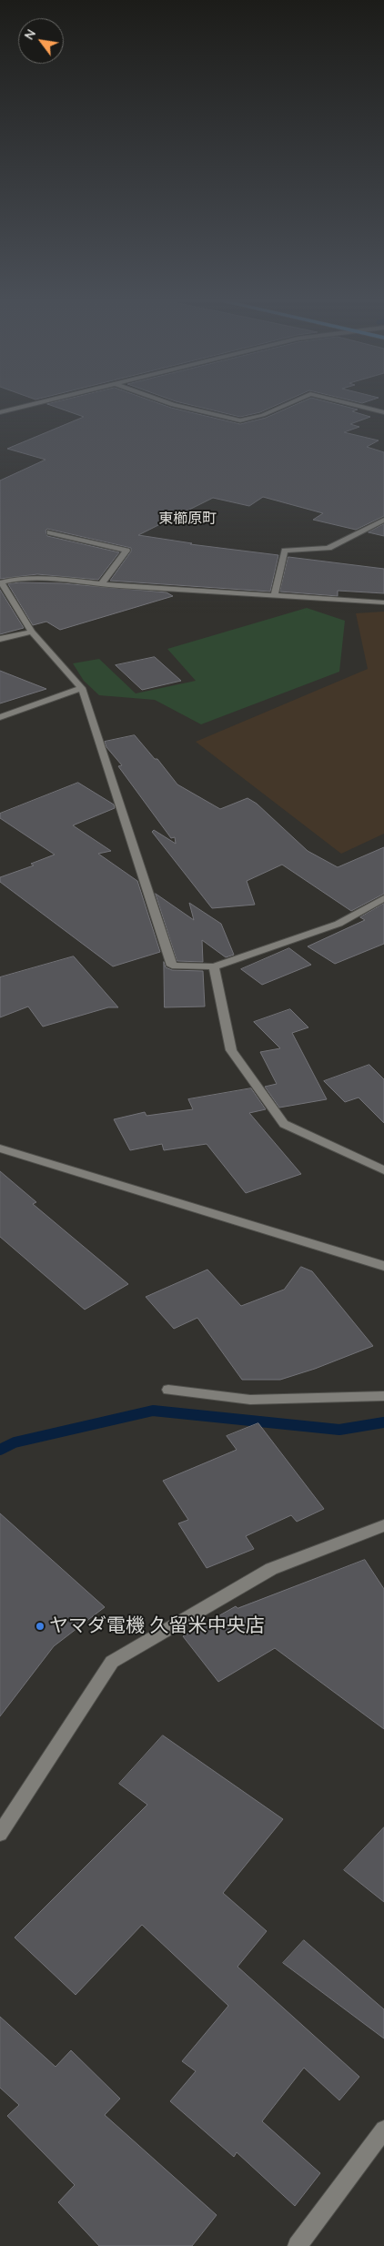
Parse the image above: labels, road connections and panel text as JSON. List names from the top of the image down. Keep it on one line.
{"districts":["東櫛原町"],"places":["ヤマダ電機 久留米中央店"],"north":"top left"}
